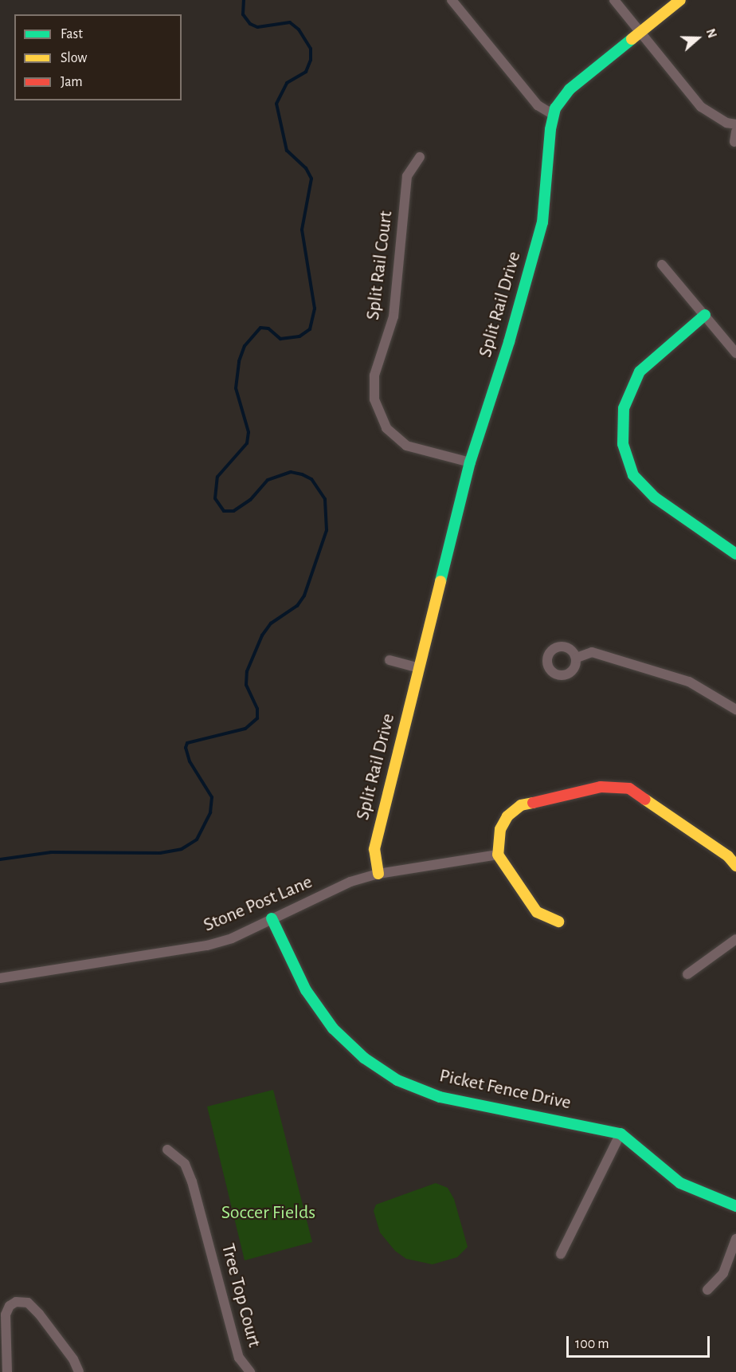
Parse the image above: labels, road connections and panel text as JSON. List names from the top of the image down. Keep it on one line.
{"streets":{"street":["Split Rail Court","Split Rail Drive","Stone Post Lane","Picket Fence Drive","Tree Top Court"]},"crossings":[["Split Rail Court","Split Rail Drive"],["Split Rail Drive","Stone Post Lane"],["Stone Post Lane","Picket Fence Drive"]],"parks":["Soccer Fields"],"legend":["Fast","Slow","Jam"],"scale_bar":"100 m","north":"right"}
